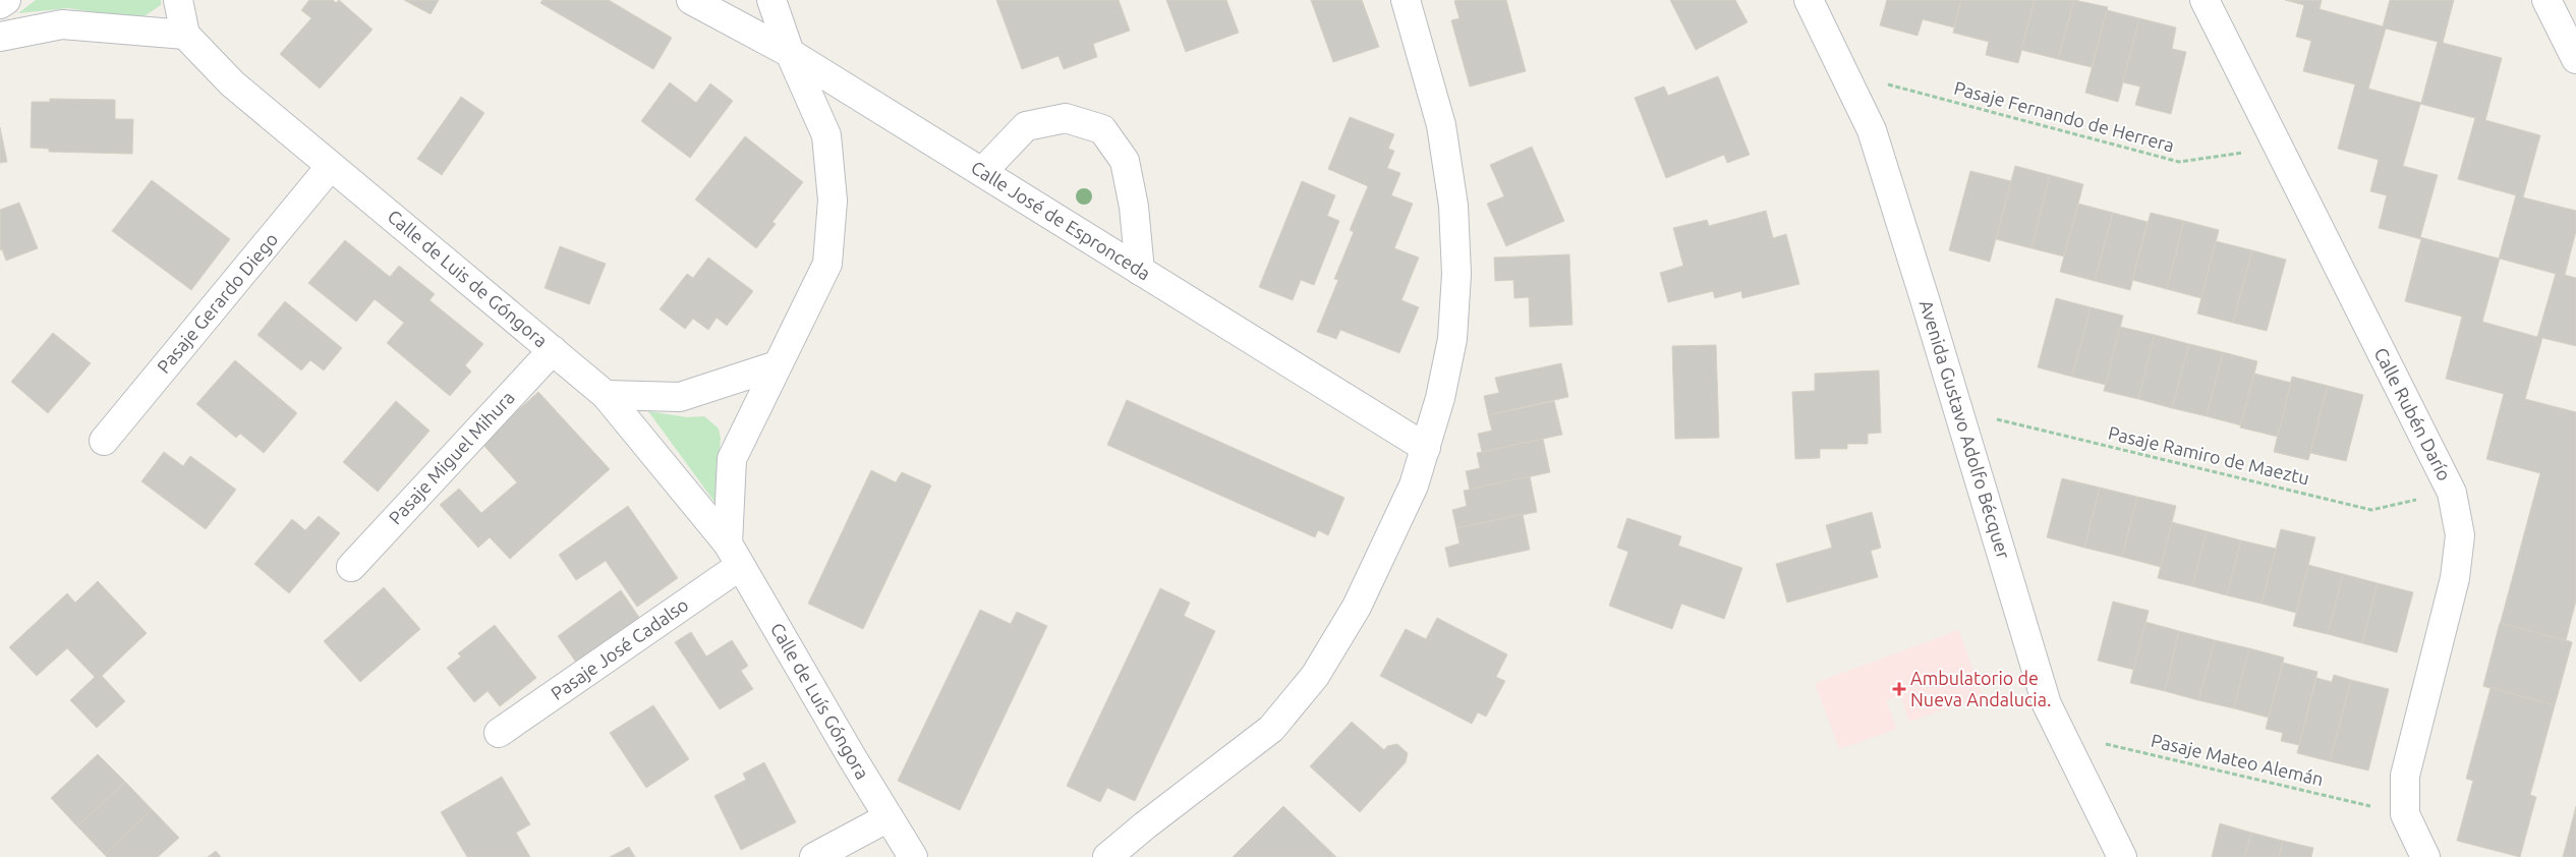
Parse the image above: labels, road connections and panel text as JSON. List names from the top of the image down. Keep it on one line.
{"streets":{"street":["Calle José de Espronceda","Calle de Luis de Góngora","Pasaje Gerardo Diego","Calle Rubén Darío","Avenida Gustavo Adolfo Bécquer","Pasaje Miguel Mihura","Pasaje José Cadalso","Calle de Luís Góngora"],"path":["Pasaje Fernando de Herrera","Pasaje Ramiro de Maeztu","Pasaje Mateo Alemán"]},"crossings":[["Pasaje Fernando de Herrera","Calle Rubén Darío"],["Pasaje Fernando de Herrera","Avenida Gustavo Adolfo Bécquer"],["Calle de Luis de Góngora","Pasaje Gerardo Diego"],["Calle de Luis de Góngora","Pasaje Miguel Mihura"],["Calle de Luis de Góngora","Pasaje José Cadalso"],["Calle de Luis de Góngora","Calle de Luís Góngora"],["Calle Rubén Darío","Pasaje Ramiro de Maeztu"],["Calle Rubén Darío","Pasaje Mateo Alemán"],["Avenida Gustavo Adolfo Bécquer","Pasaje Ramiro de Maeztu"],["Avenida Gustavo Adolfo Bécquer","Pasaje Mateo Alemán"],["Pasaje José Cadalso","Calle de Luís Góngora"]],"places":{"health":["Ambulatorio de Nueva Andalucia."]}}
